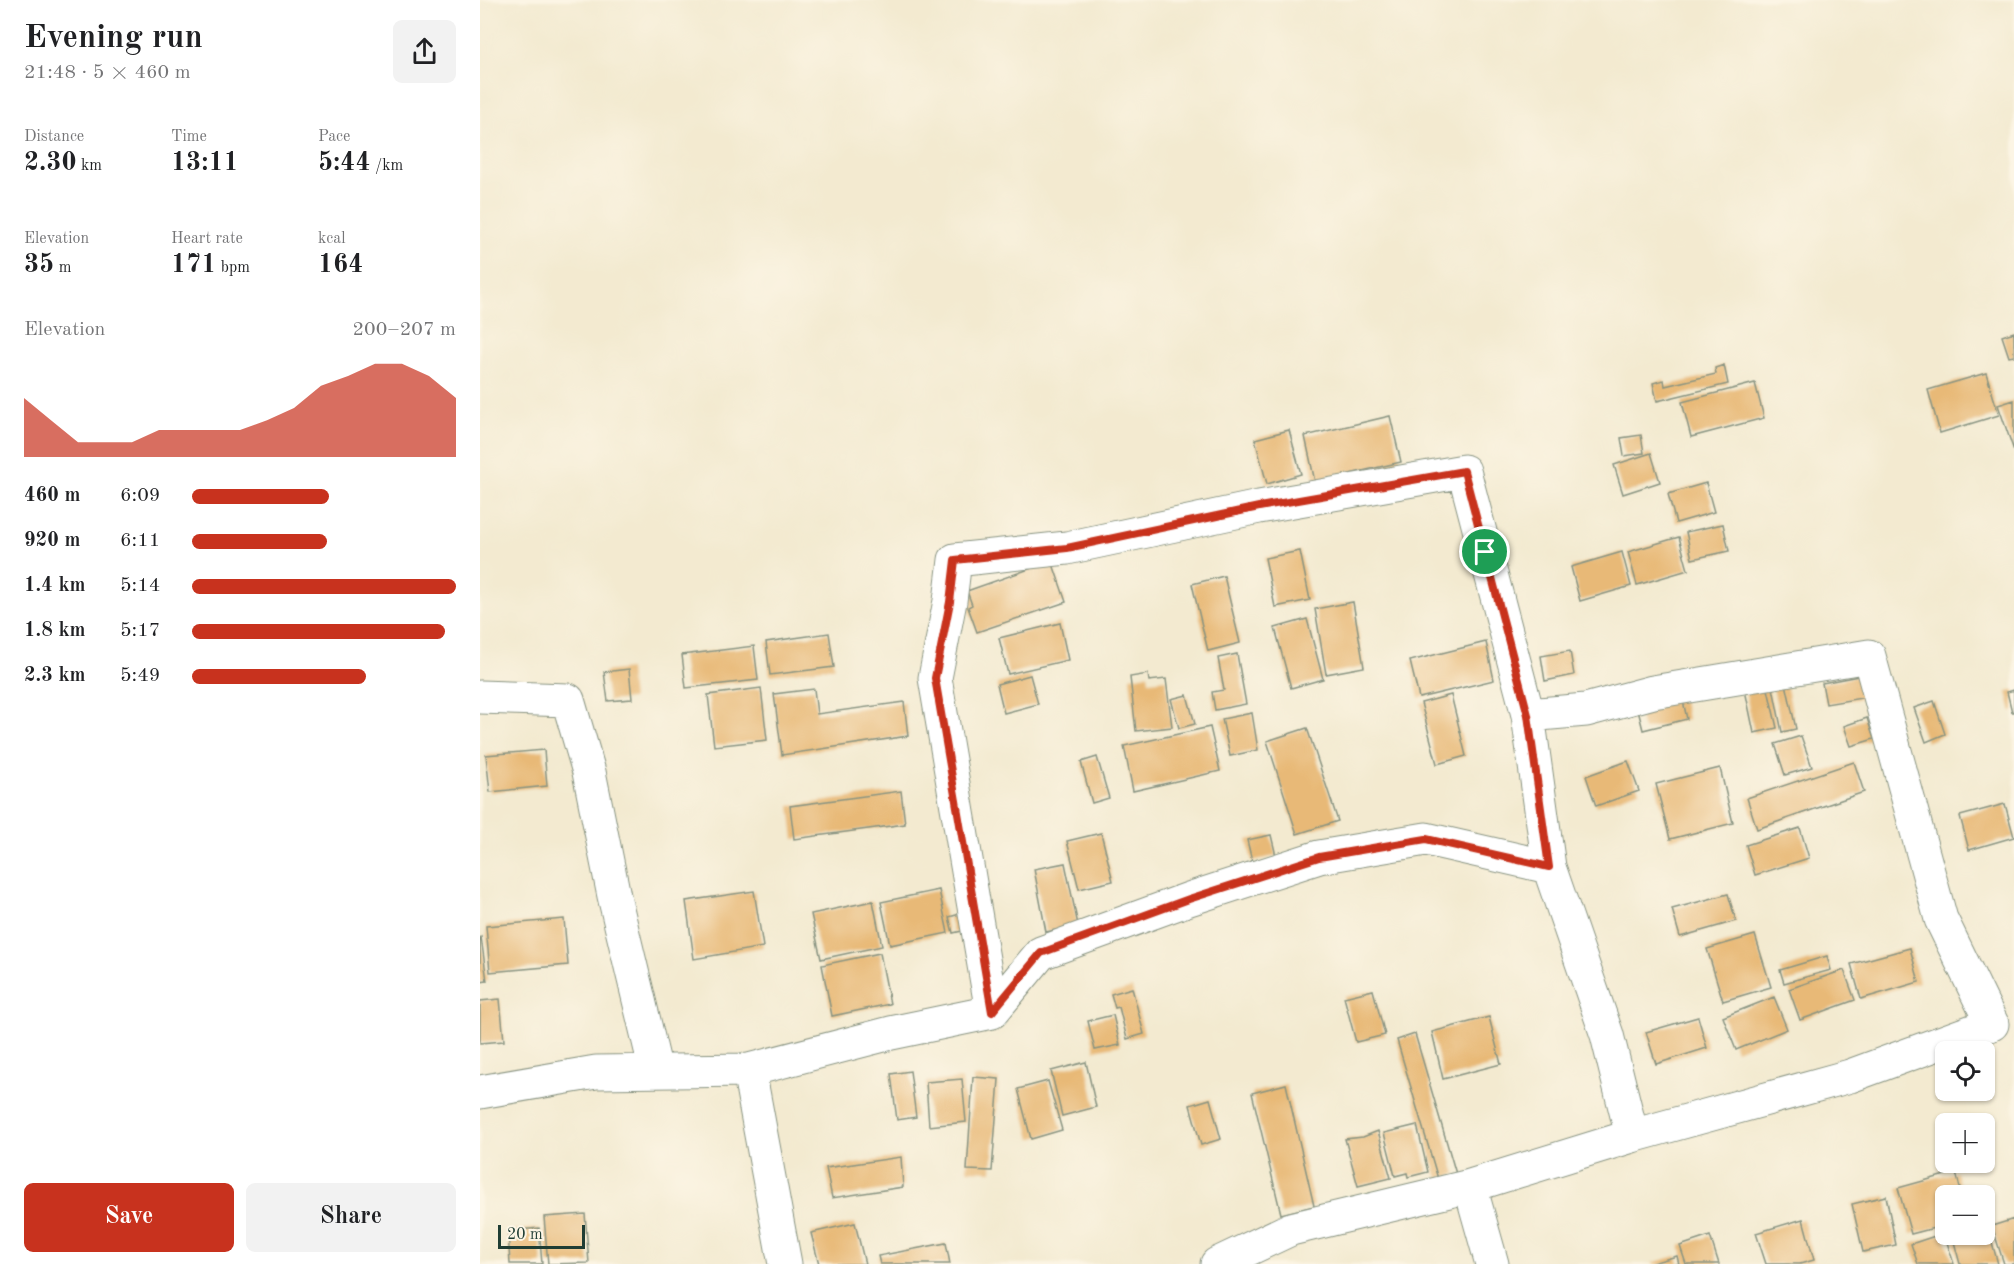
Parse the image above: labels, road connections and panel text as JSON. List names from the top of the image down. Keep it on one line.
{"scale_bar":"20 m","page":{"heading":["Evening run","21:48 · 5 × 460 m"],"stats":[["Distance","2.30 km"],["Time","13:11"],["Pace","5:44 /km"],["Elevation","35 m"],["Heart rate","171 bpm"],["kcal","164"]],"chart":["Elevation","200–207 m"],"list":[{"name":"460 m","note":"6:09"},{"name":"920 m","note":"6:11"},{"name":"1.4 km","note":"5:14"},{"name":"1.8 km","note":"5:17"},{"name":"2.3 km","note":"5:49"}],"map_buttons":["+","−"],"buttons":["Save","Share"],"scale":"20 m"}}
